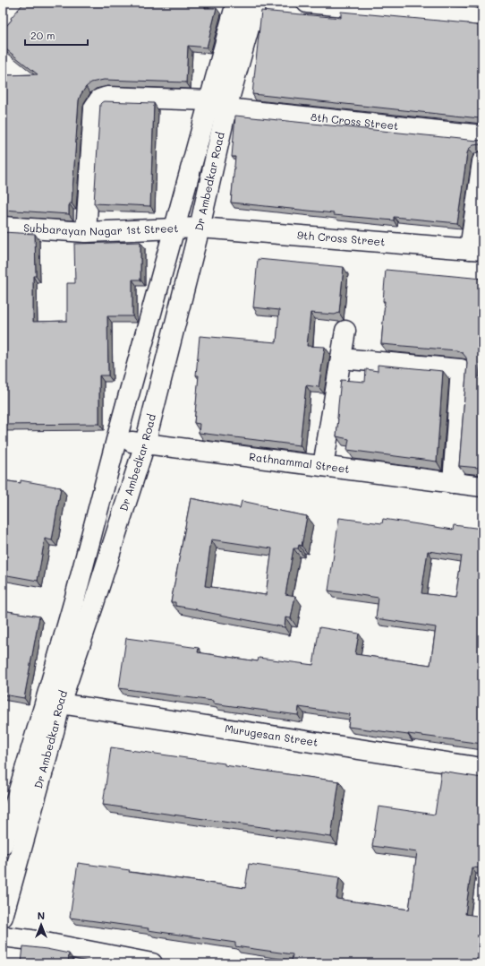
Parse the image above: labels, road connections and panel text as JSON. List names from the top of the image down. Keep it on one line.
{"streets":{"main road":["8th Cross Street","Dr Ambedkar Road","Subbarayan Nagar 1st Street","9th Cross Street","Rathnammal Street","Murugesan Street"]},"crossings":[["8th Cross Street","Dr Ambedkar Road"],["8th Cross Street","Subbarayan Nagar 1st Street"],["Dr Ambedkar Road","Subbarayan Nagar 1st Street"],["Dr Ambedkar Road","9th Cross Street"],["Dr Ambedkar Road","Rathnammal Street"],["Dr Ambedkar Road","Murugesan Street"],["Subbarayan Nagar 1st Street","9th Cross Street"]],"scale_bar":"20 m","north":"top"}
